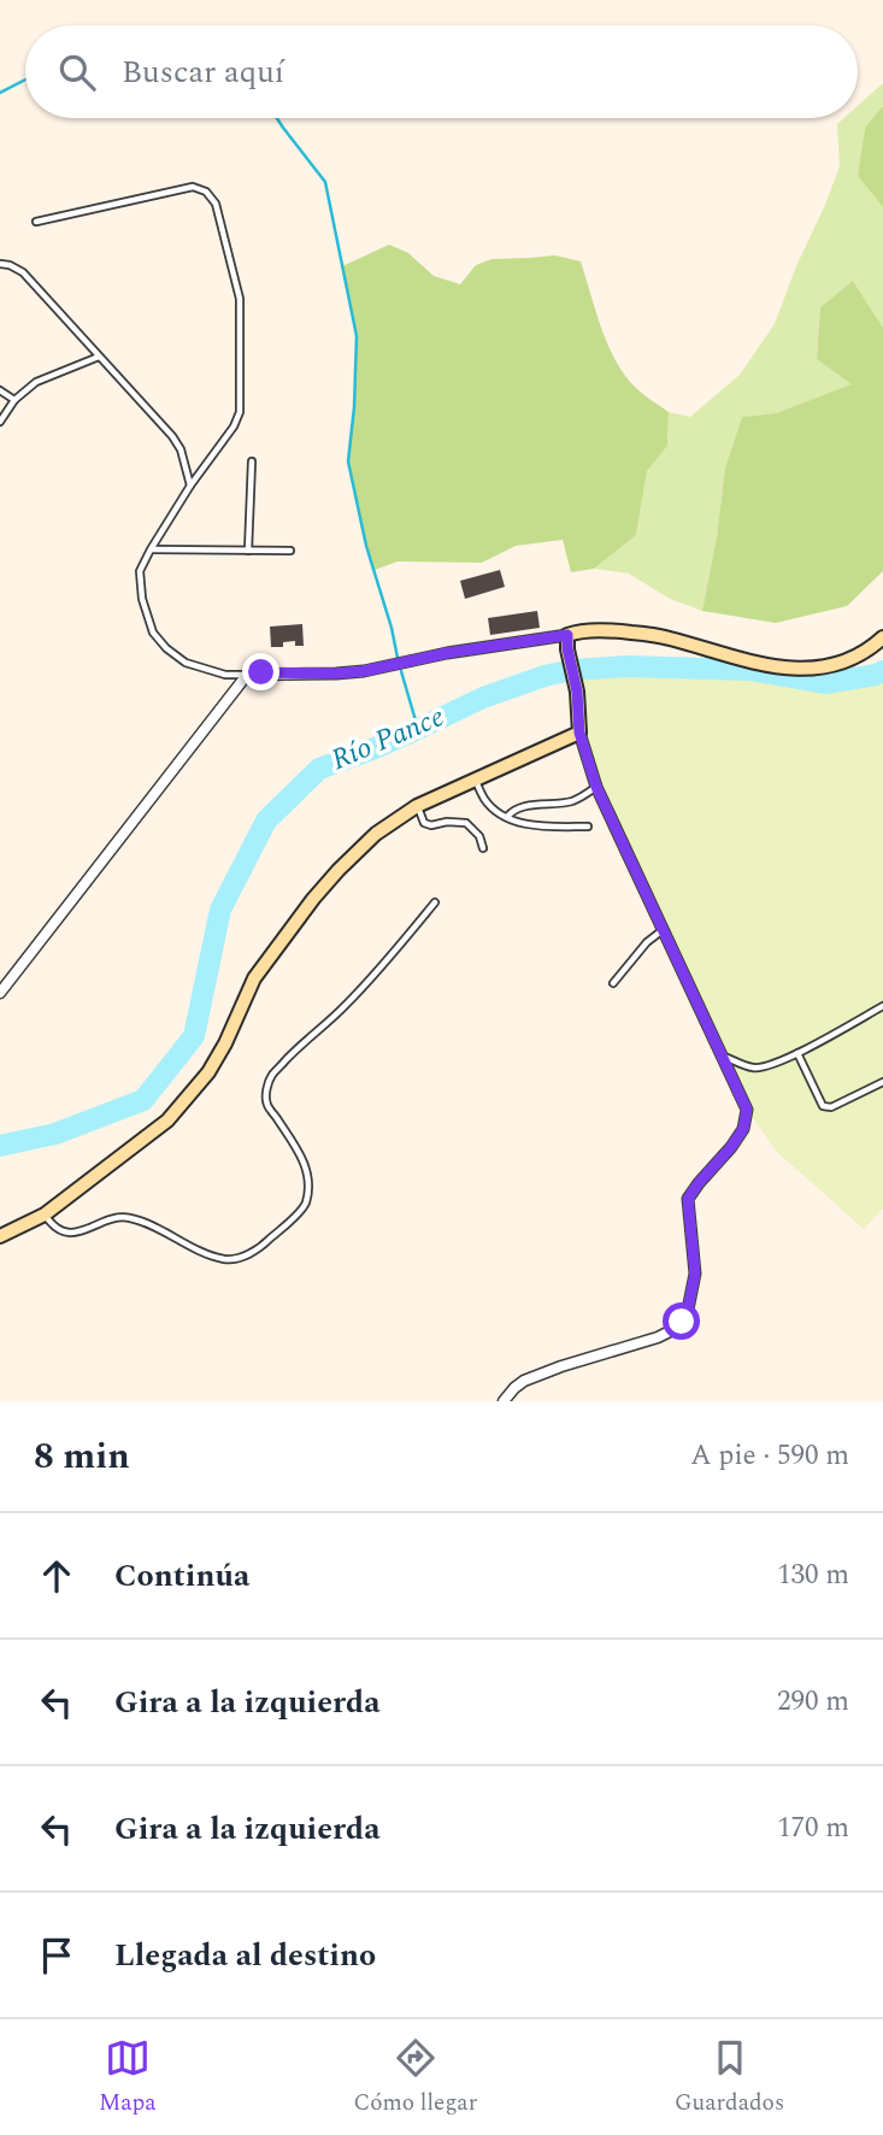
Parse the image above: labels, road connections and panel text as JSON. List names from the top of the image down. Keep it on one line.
{"water":["Río Pance"],"page":{"search":"Buscar aquí","heading":["8 min","A pie · 590 m"],"list":[["Continúa","130 m"],["Gira a la izquierda","290 m"],["Gira a la izquierda","170 m"],"Llegada al destino"],"nav":["Mapa","Cómo llegar","Guardados"]}}
